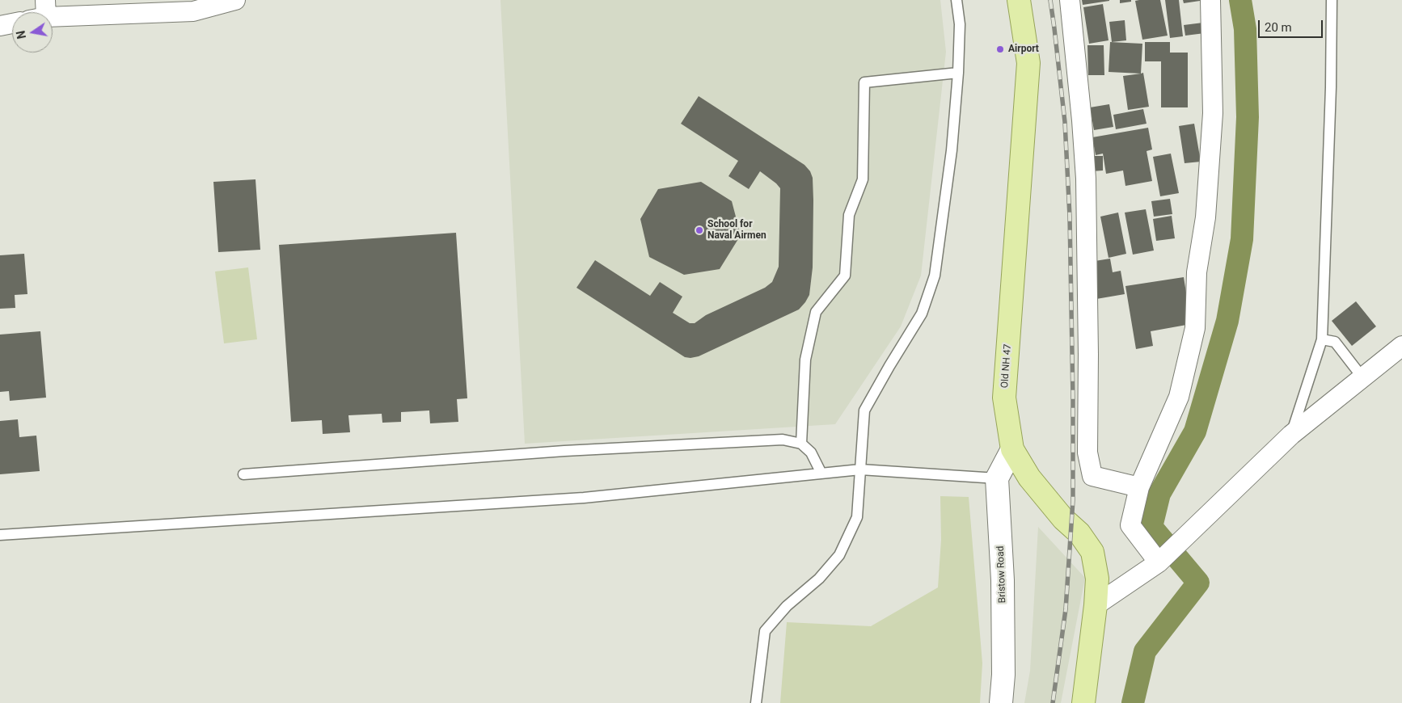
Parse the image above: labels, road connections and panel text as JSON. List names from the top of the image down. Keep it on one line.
{"streets":{"main road":["Old NH 47"],"street":["Bristow Road"]},"places":["Airport","School for Naval Airmen"],"scale_bar":"20 m","north":"left"}
